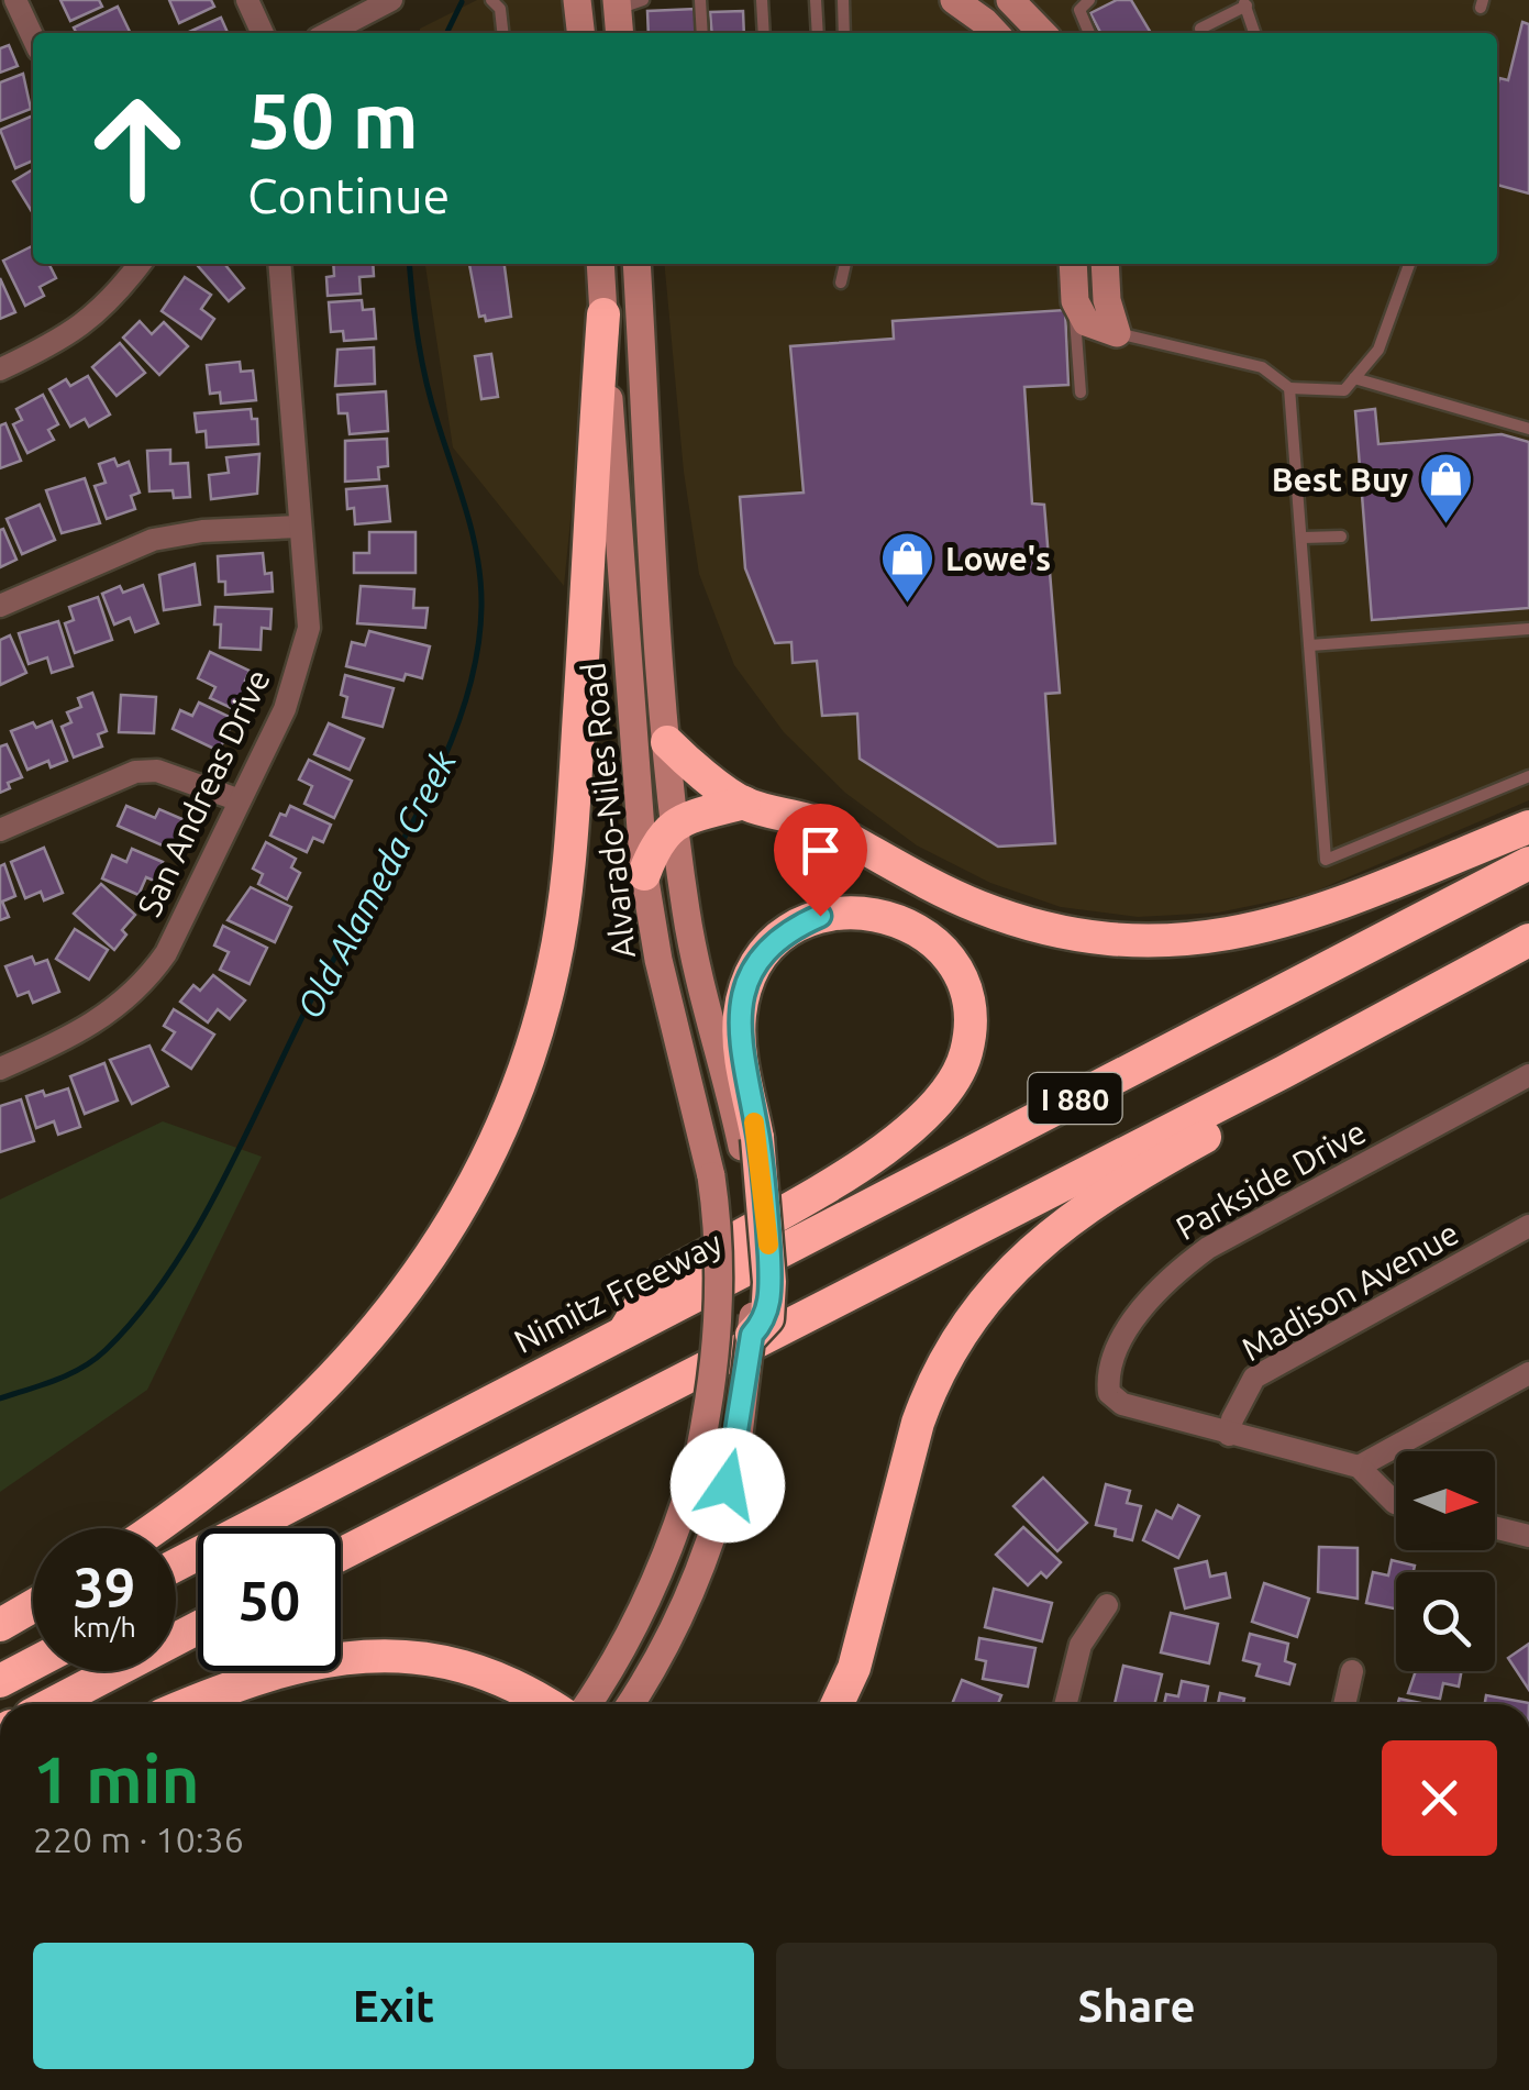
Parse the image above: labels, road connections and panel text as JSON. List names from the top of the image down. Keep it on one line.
{"streets":{"highway":["I 880","Nimitz Freeway"],"main road":["Alvarado-Niles Road"],"street":["San Andreas Drive","Parkside Drive","Madison Avenue"]},"crossings":[["I 880","Nimitz Freeway"],["Parkside Drive","Madison Avenue"]],"water":["Old Alameda Creek"],"places":{"shop":["Best Buy","Lowe's"]},"north":"right","page":{"turn":["50 m","Continue"],"speed":"39 km/h","limit":"50","heading":["1 min","220 m · 10:36"],"buttons":["Exit","Share"]}}
